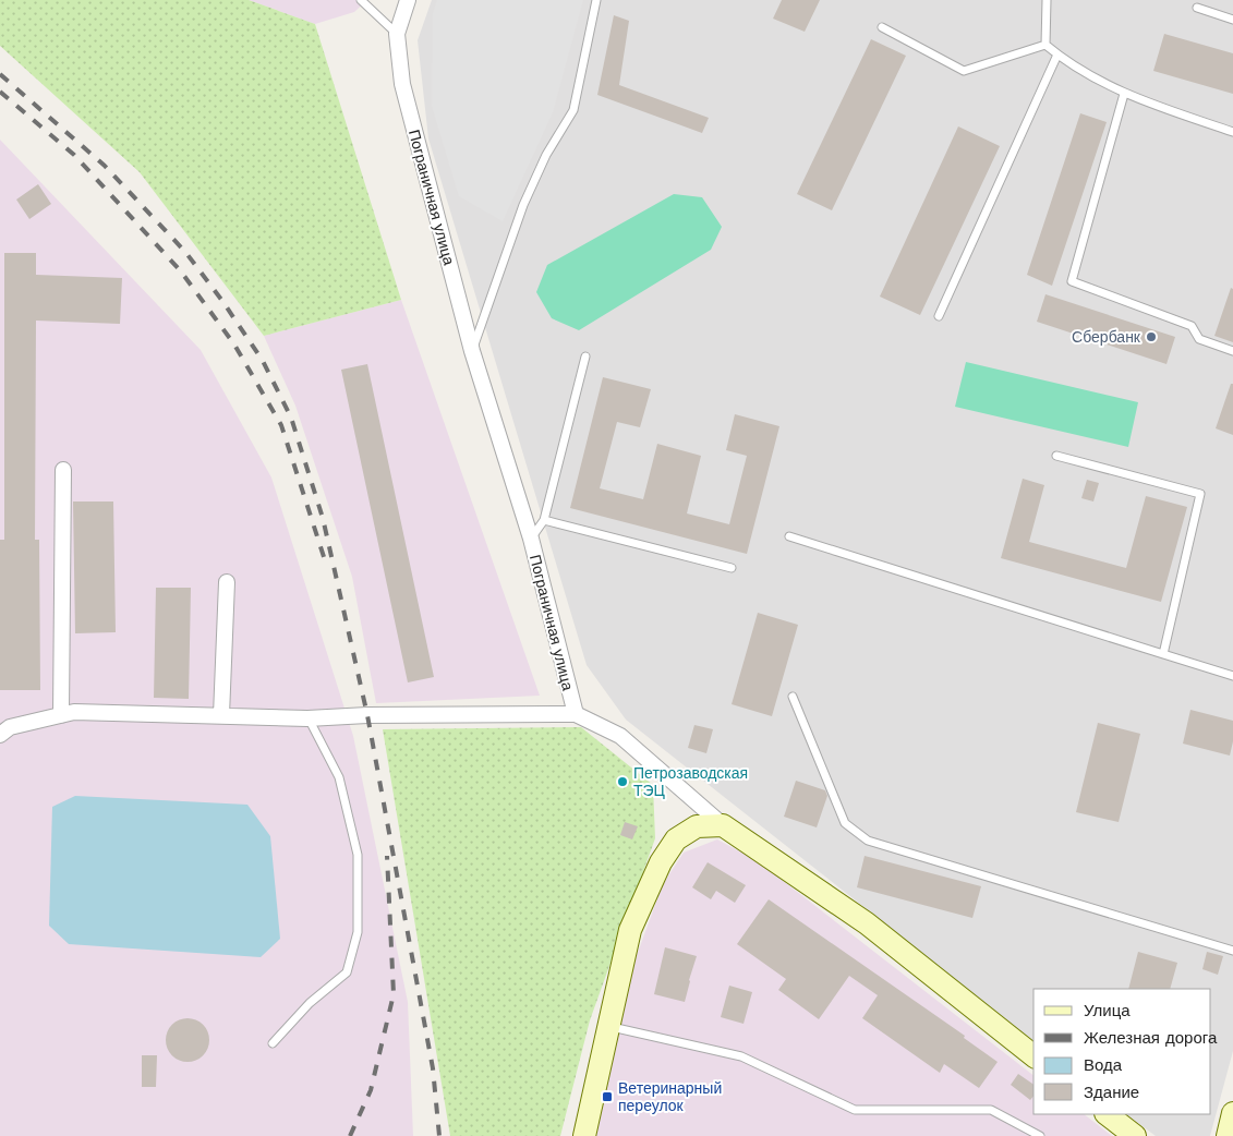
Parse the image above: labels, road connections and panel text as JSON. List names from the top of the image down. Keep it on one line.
{"streets":{"street":["Пограничная улица"]},"places":{"other":["Сбербанк","Петрозаводская ТЭЦ"],"transit":["Ветеринарный переулок"]},"legend":["Улица","Железная дорога","Вода","Здание"]}
